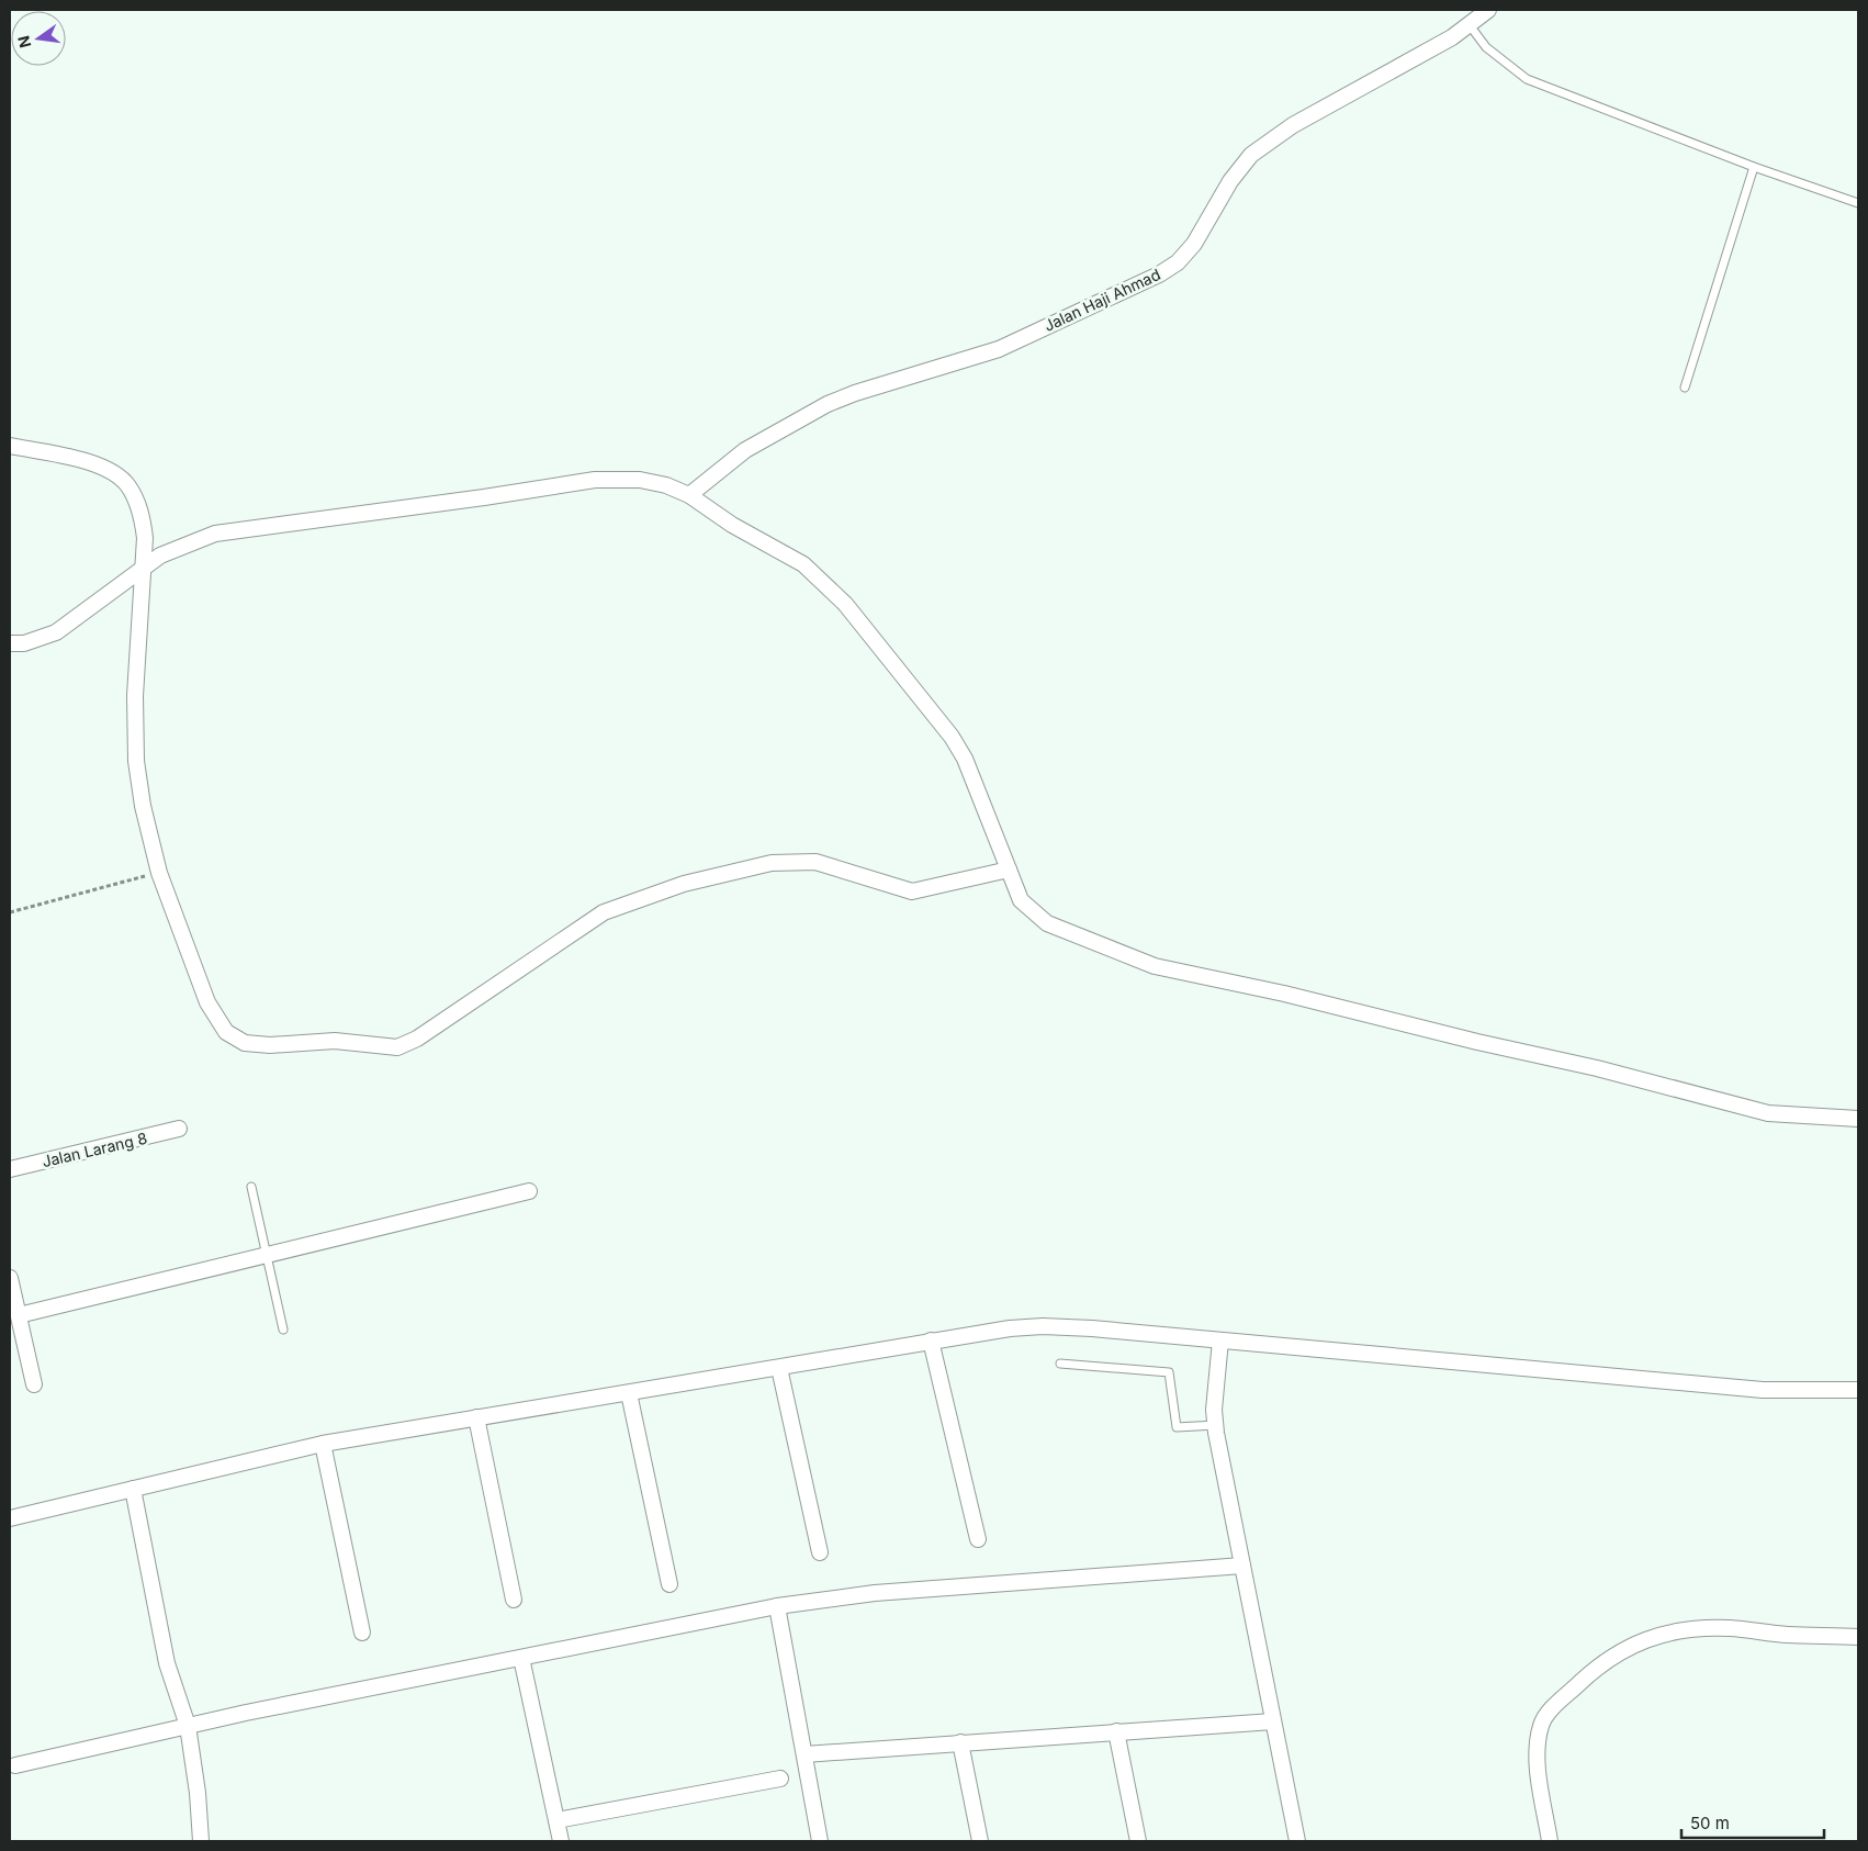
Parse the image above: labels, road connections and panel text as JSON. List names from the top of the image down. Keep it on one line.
{"streets":{"street":["Jalan Haji Ahmad","Jalan Larang 8"]},"scale_bar":"50 m","north":"left"}
